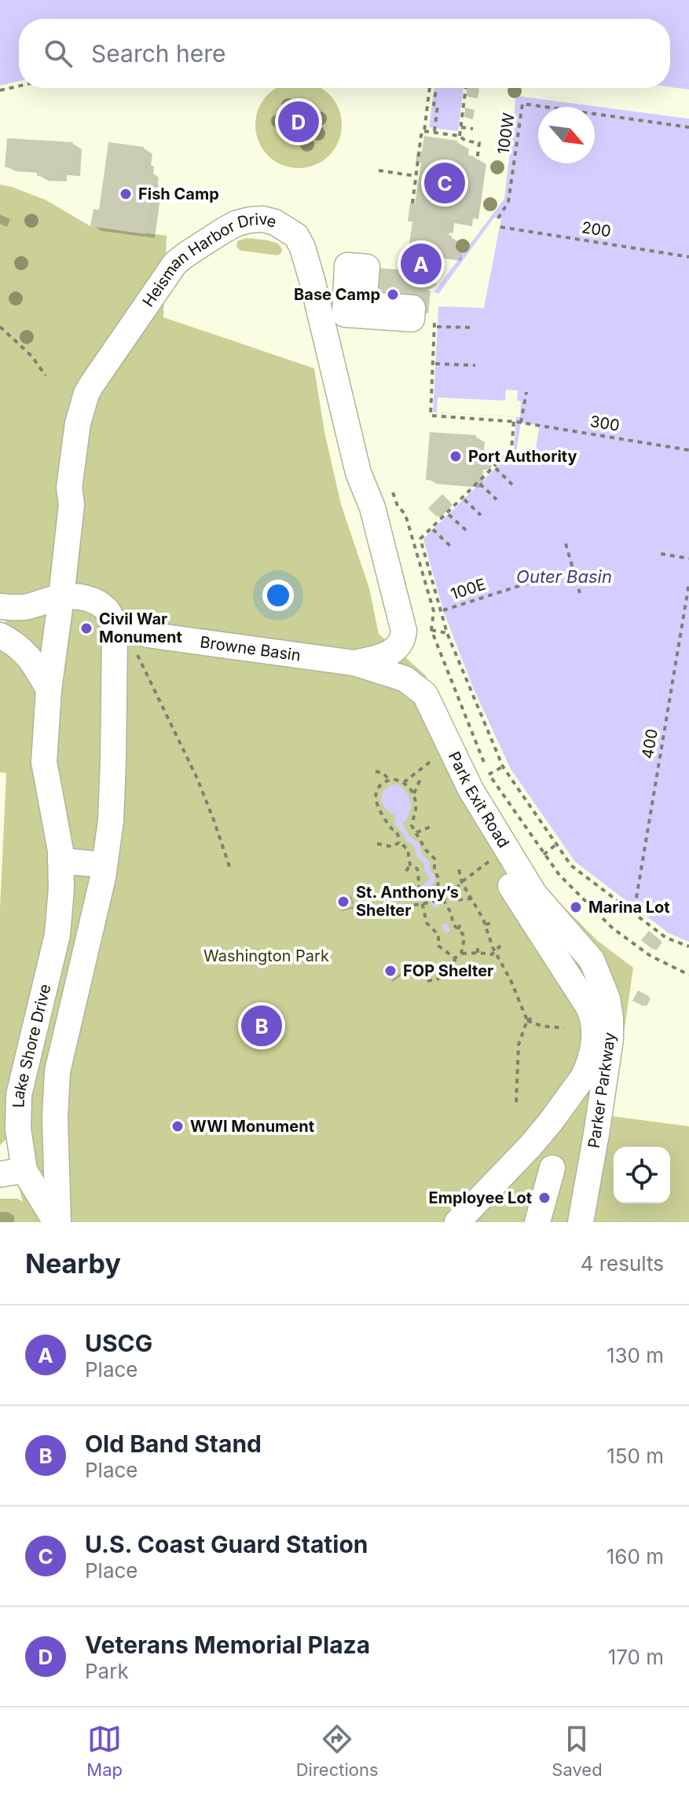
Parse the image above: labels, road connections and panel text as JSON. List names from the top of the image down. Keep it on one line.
{"streets":{"street":["Heisman Harbor Drive","Browne Basin","Park Exit Road","Lake Shore Drive","Parker Parkway"],"path":["100W","200","300","100E","400"]},"crossings":[["Heisman Harbor Drive","Browne Basin"],["Heisman Harbor Drive","Park Exit Road"],["Heisman Harbor Drive","Lake Shore Drive"],["Browne Basin","Park Exit Road"],["Browne Basin","Lake Shore Drive"],["Park Exit Road","Parker Parkway"]],"water":["Outer Basin"],"parks":["Washington Park"],"places":["Fish Camp","Base Camp","Port Authority","Civil War Monument","St. Anthony’s Shelter","Marina Lot","FOP Shelter","WWI Monument","Employee Lot"],"north":"bottom right","page":{"search":"Search here","pins":["D","C","A","B"],"heading":["Nearby","4 results"],"list":[{"mark":"A","name":"USCG","note":"Place","value":"130 m"},{"mark":"B","name":"Old Band Stand","note":"Place","value":"150 m"},{"mark":"C","name":"U.S. Coast Guard Station","note":"Place","value":"160 m"},{"mark":"D","name":"Veterans Memorial Plaza","note":"Park","value":"170 m"}],"nav":["Map","Directions","Saved"]}}
